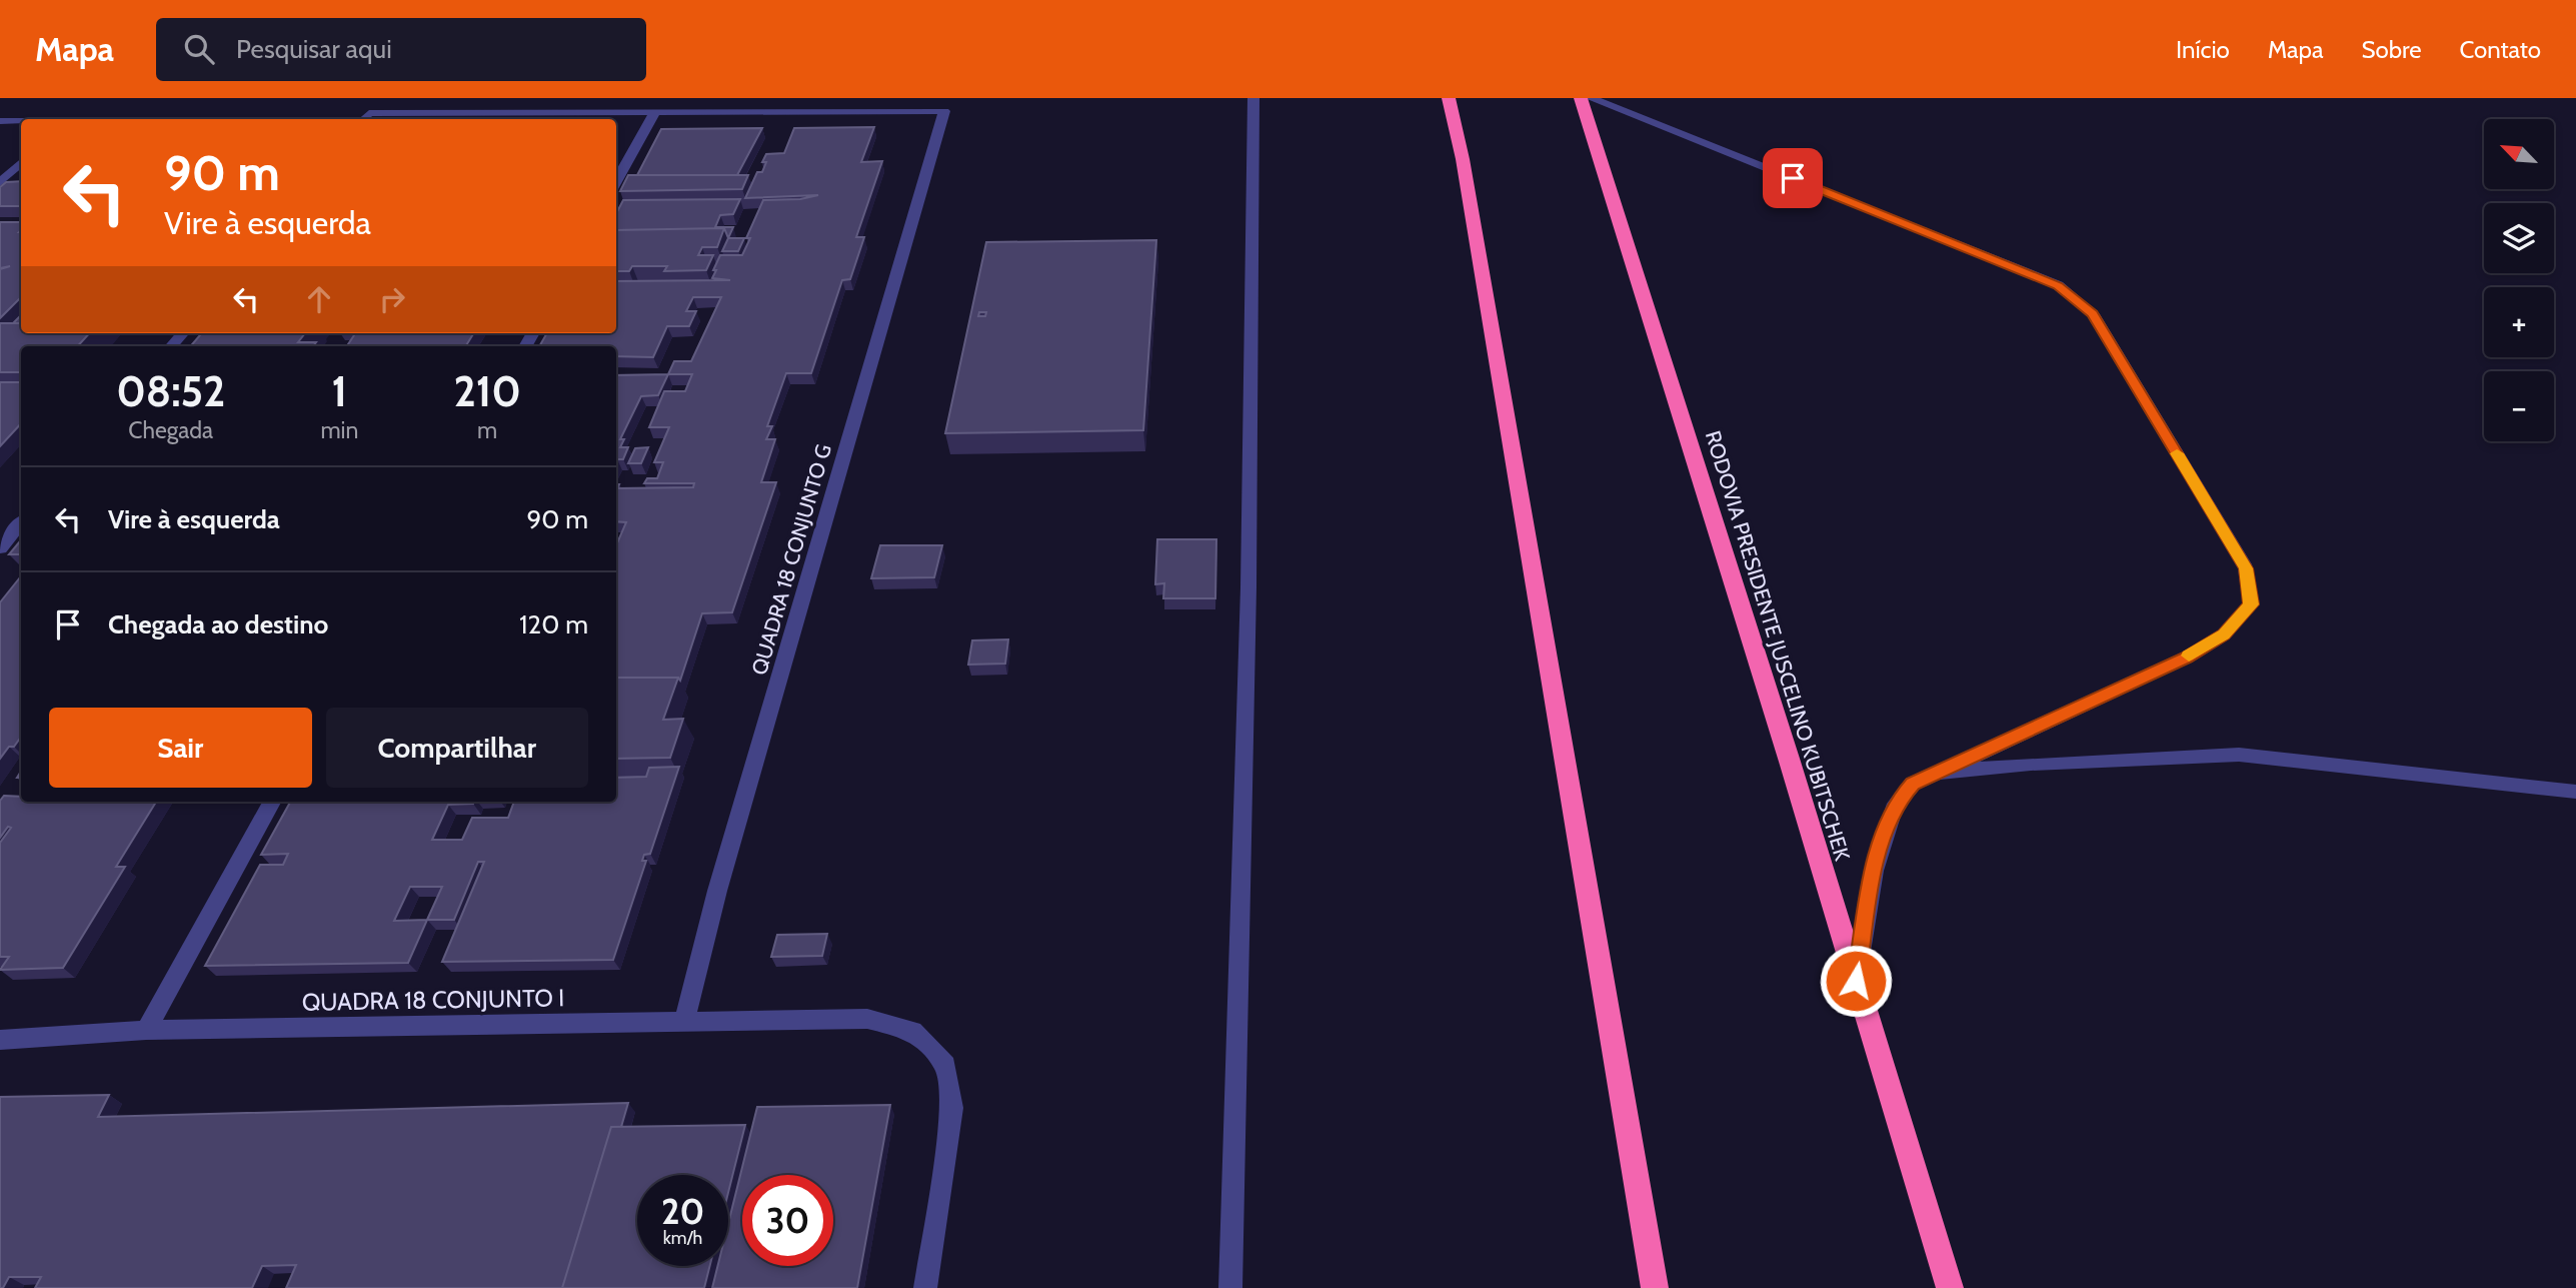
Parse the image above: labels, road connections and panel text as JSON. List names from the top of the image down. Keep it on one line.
{"streets":{"highway":["RODOVIA PRESIDENTE JUSCELINO KUBITSCHEK"],"street":["QUADRA 18 CONJUNTO G","QUADRA 18 CONJUNTO I"]},"crossings":[["QUADRA 18 CONJUNTO G","QUADRA 18 CONJUNTO I"]],"north":"top left","page":{"header":"Mapa","search":"Pesquisar aqui","nav":["Início","Mapa","Sobre","Contato"],"map_buttons":["+","−"],"turn":["90 m","Vire à esquerda"],"eta":["08:52","Chegada","1","min","210","m"],"list":[{"name":"Vire à esquerda","value":"90 m"},{"name":"Chegada ao destino","value":"120 m"}],"buttons":["Sair","Compartilhar"],"speed":"20 km/h","limit":"30"}}
